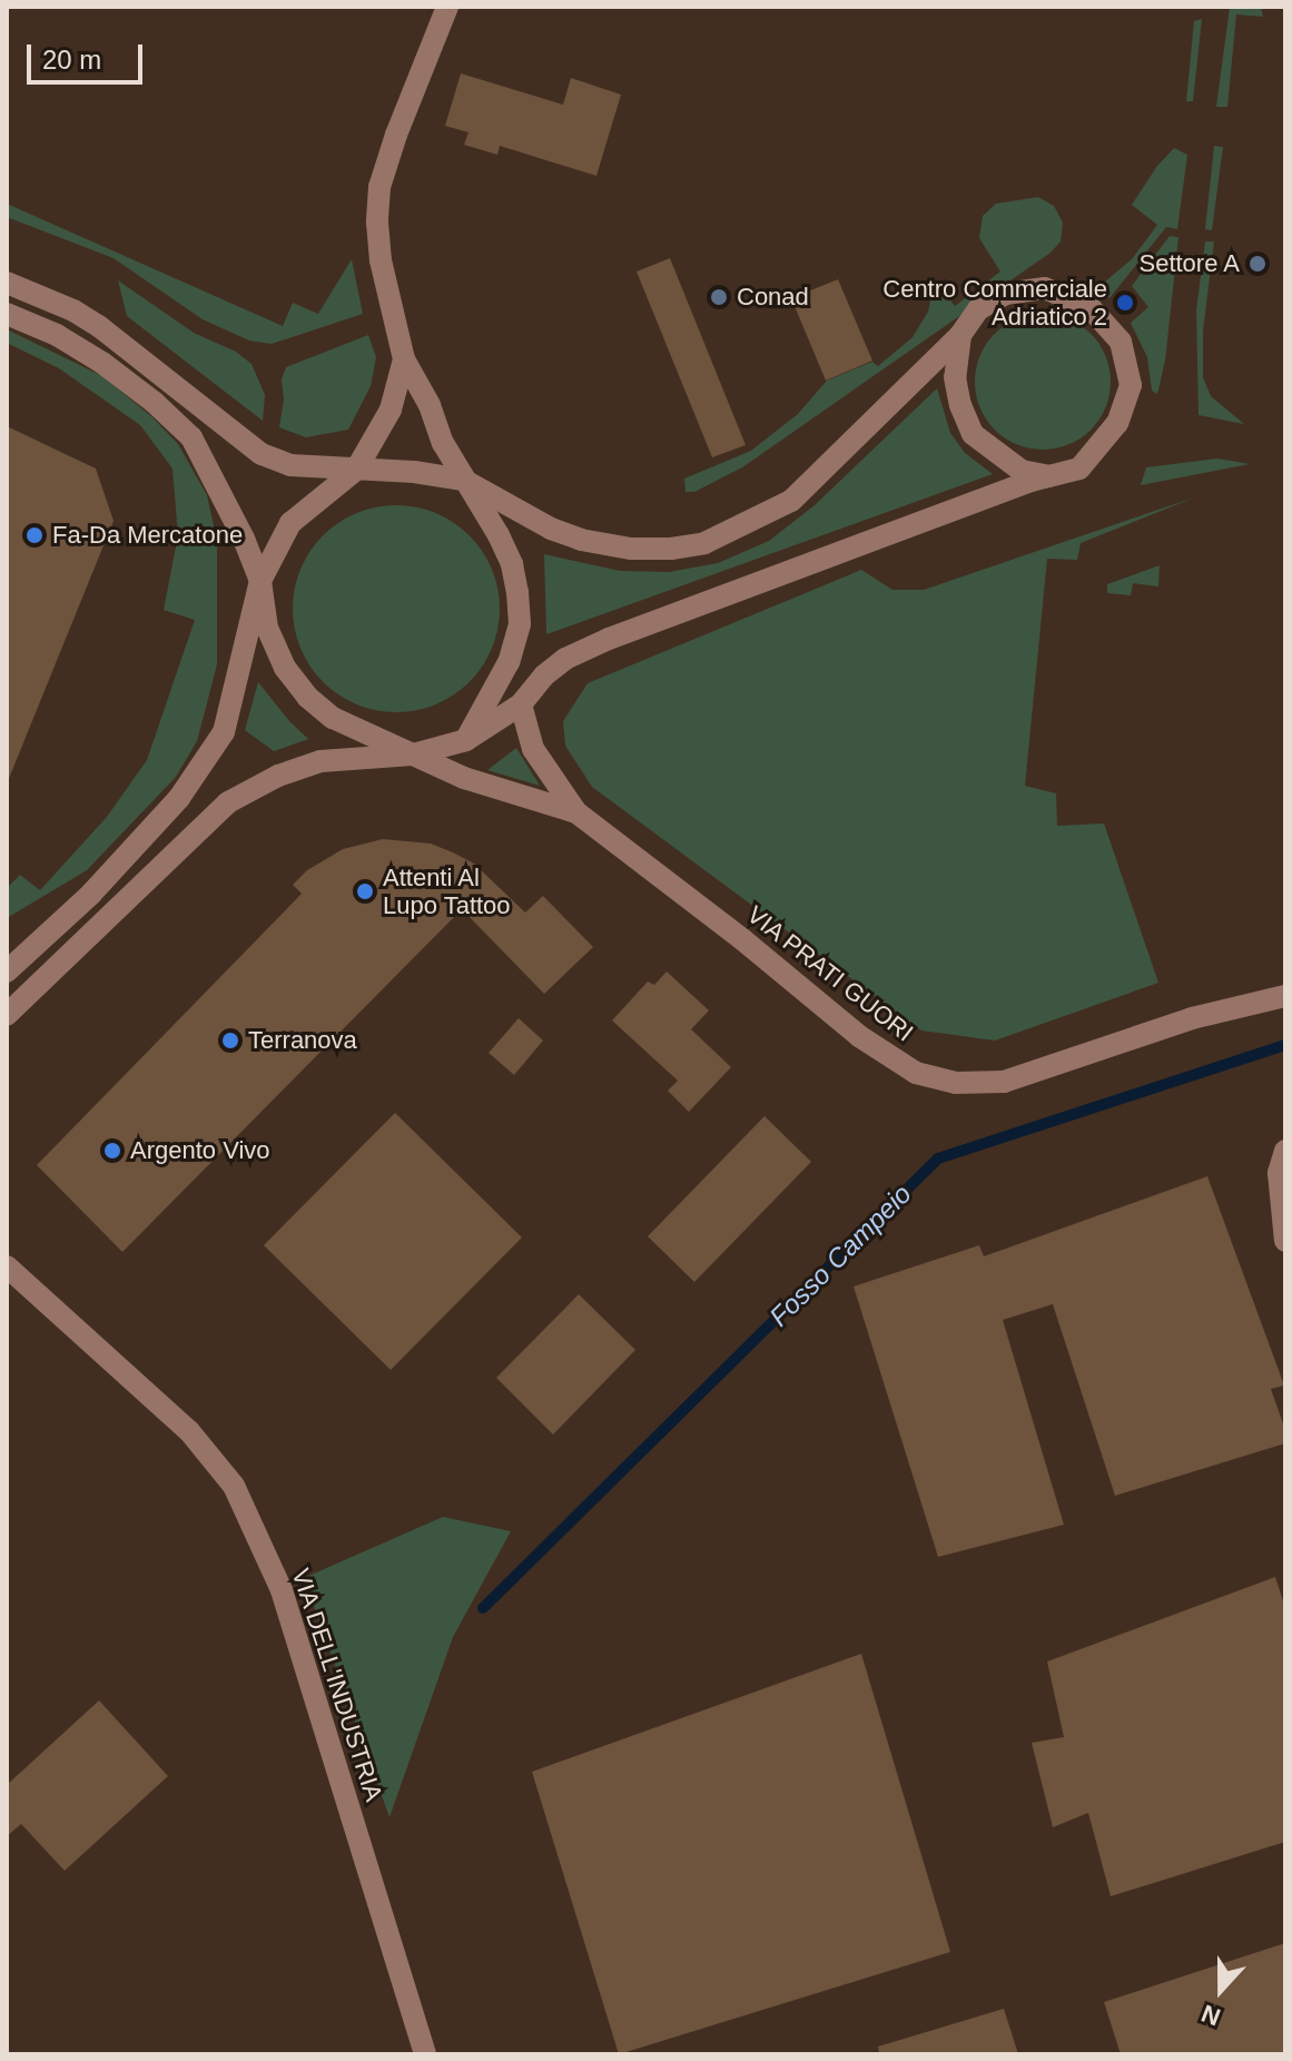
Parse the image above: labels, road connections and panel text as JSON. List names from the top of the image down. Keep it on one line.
{"streets":{"street":["VIA PRATI GUORI","VIA DELL'INDUSTRIA"]},"water":["Fosso Campeio"],"places":["Settore A","Conad","Centro Commerciale Adriatico 2","Fa-Da Mercatone","Attenti Al Lupo Tattoo","Terranova","Argento Vivo"],"scale_bar":"20 m","north":"bottom"}
